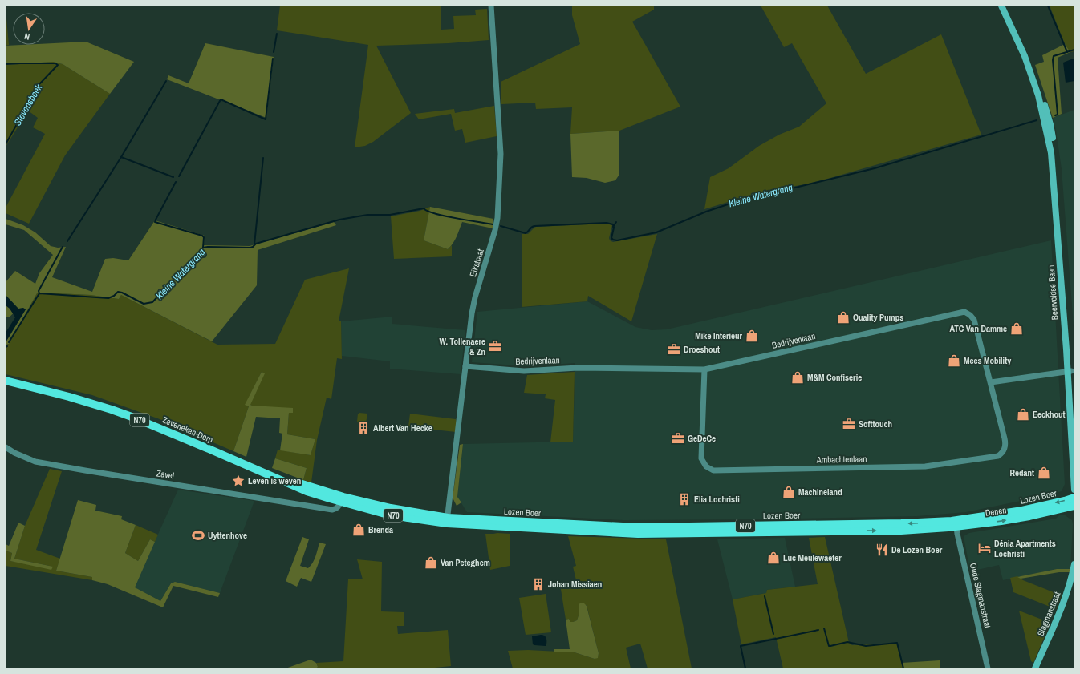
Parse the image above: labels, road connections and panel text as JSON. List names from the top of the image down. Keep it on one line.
{"streets":{"main road":["Beerveldse Baan","N70","Zeveneken-Dorp","Lozen Boer","Denen","Slagmanstraat"],"street":["Eikstraat","Bedrijvenlaan","Ambachtenlaan","Zavel","Oude Slagmanstraat"]},"crossings":[["Eikstraat","Bedrijvenlaan"],["Eikstraat","Zeveneken-Dorp"],["Eikstraat","Lozen Boer"],["Bedrijvenlaan","Ambachtenlaan"],["Zeveneken-Dorp","Zavel"],["Zeveneken-Dorp","Lozen Boer"],["Lozen Boer","Denen"],["Lozen Boer","Oude Slagmanstraat"],["Denen","Oude Slagmanstraat"]],"one_way":["Denen"],"water":["Stevensbeek","Kleine Watergrang"],"places":{"shop":["Quality Pumps","ATC Van Damme","Mike Interieur","Mees Mobility","M&M Confiserie","Eeckhout","Redant","Machineland","Brenda","Luc Meulewaeter","Van Peteghem"],"office":["W. Tollenaere & Zn","Droeshout","Softtouch","GeDeCe"],"building":["Albert Van Hecke","Elia Lochristi","Johan Missiaen"],"place":["Leven is weven"],"sports":["Uyttenhove"],"hotel":["Dénia Apartments Lochristi"],"restaurant":["De Lozen Boer"]},"north":"bottom"}
